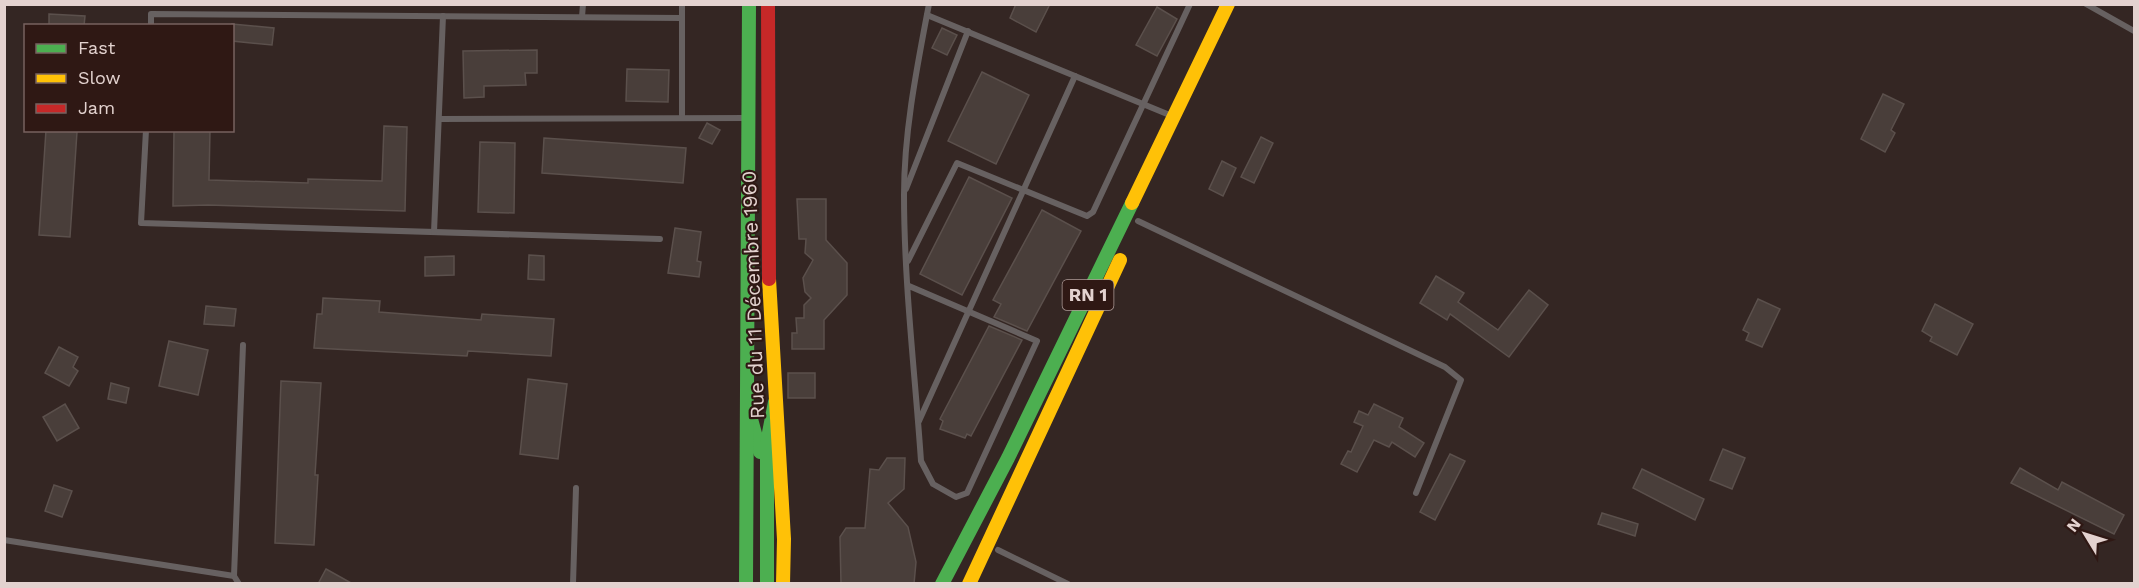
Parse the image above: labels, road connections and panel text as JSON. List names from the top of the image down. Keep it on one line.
{"streets":{"main road":["Rue du 11 Décembre 1960","RN 1"]},"legend":["Fast","Slow","Jam"],"north":"top left"}
